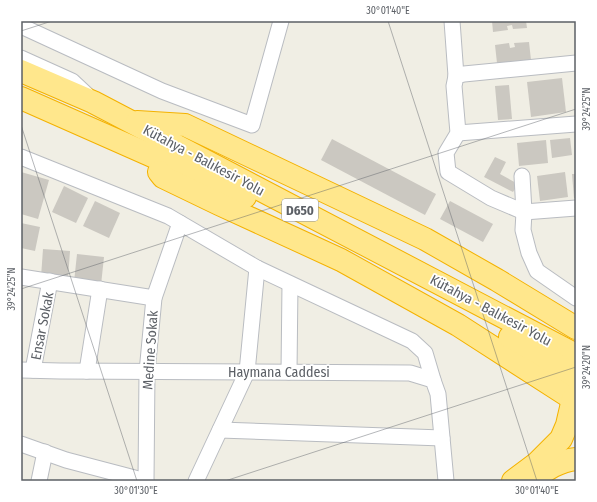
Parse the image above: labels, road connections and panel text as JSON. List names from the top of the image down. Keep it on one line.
{"streets":{"highway":["Kütahya - Balıkesir Yolu","D650"],"street":["Ensar Sokak","Medine Sokak","Haymana Caddesi"]},"crossings":[["Ensar Sokak","Haymana Caddesi"],["Medine Sokak","Haymana Caddesi"]],"coordinates":["30°01'40\"E","39°24'25\"N","39°24'20\"N","30°01'30\"E"]}
